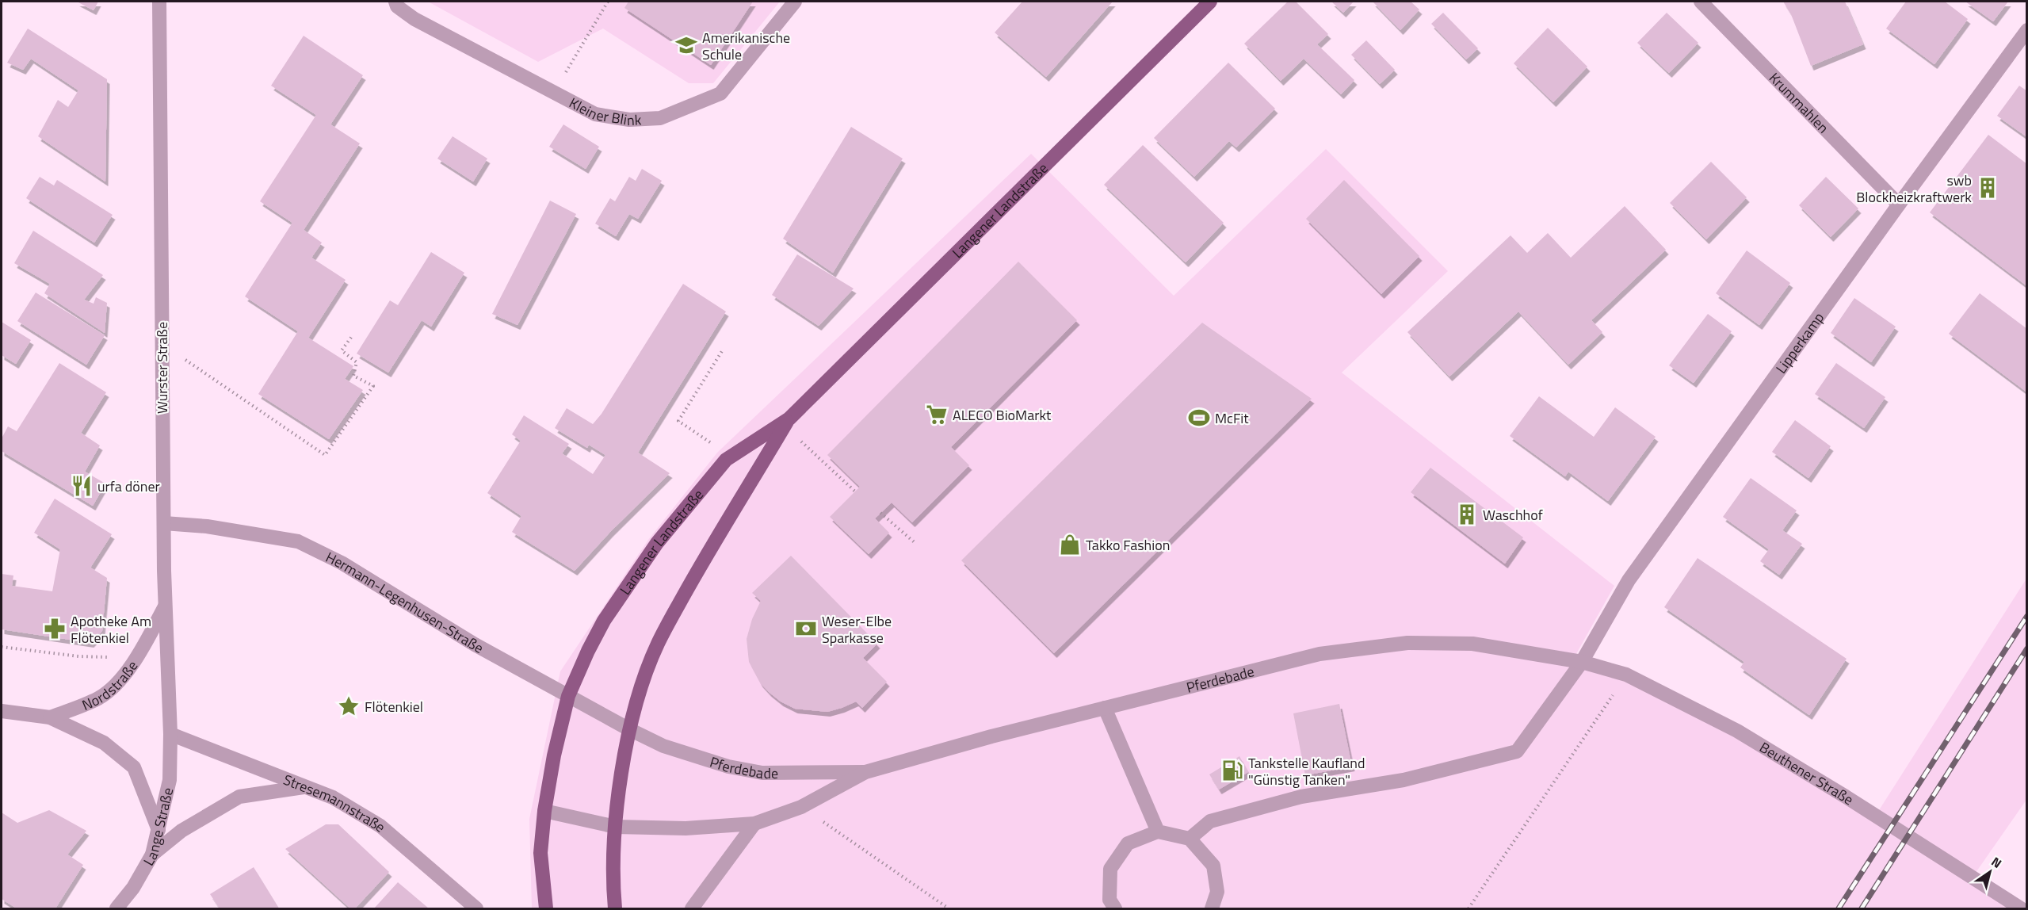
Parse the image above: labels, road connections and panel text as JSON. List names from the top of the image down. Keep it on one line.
{"streets":{"main road":["Langener Landstraße"],"street":["Krummahlen","Kleiner Blink","Lipperkamp","Wurster Straße","Hermann-Legenhusen-Straße","Pferdebade","Nordstraße","Beuthener Straße","Stresemannstraße","Lange Straße"]},"crossings":[["Krummahlen","Lipperkamp"],["Langener Landstraße","Hermann-Legenhusen-Straße"],["Langener Landstraße","Pferdebade"],["Lipperkamp","Pferdebade"],["Lipperkamp","Beuthener Straße"],["Wurster Straße","Hermann-Legenhusen-Straße"],["Wurster Straße","Nordstraße"],["Wurster Straße","Stresemannstraße"],["Wurster Straße","Lange Straße"],["Hermann-Legenhusen-Straße","Pferdebade"],["Pferdebade","Beuthener Straße"],["Nordstraße","Lange Straße"],["Stresemannstraße","Lange Straße"]],"places":{"school or university":["Amerikanische Schule"],"building":["swb Blockheizkraftwerk","Waschhof"],"supermarket":["ALECO BioMarkt"],"sports":["McFit"],"restaurant":["urfa döner"],"shop":["Takko Fashion"],"pharmacy":["Apotheke Am Flötenkiel"],"bank":["Weser-Elbe Sparkasse"],"place":["Flötenkiel"],"fuel station":["Tankstelle Kaufland \"Günstig Tanken\""]},"north":"top right"}
